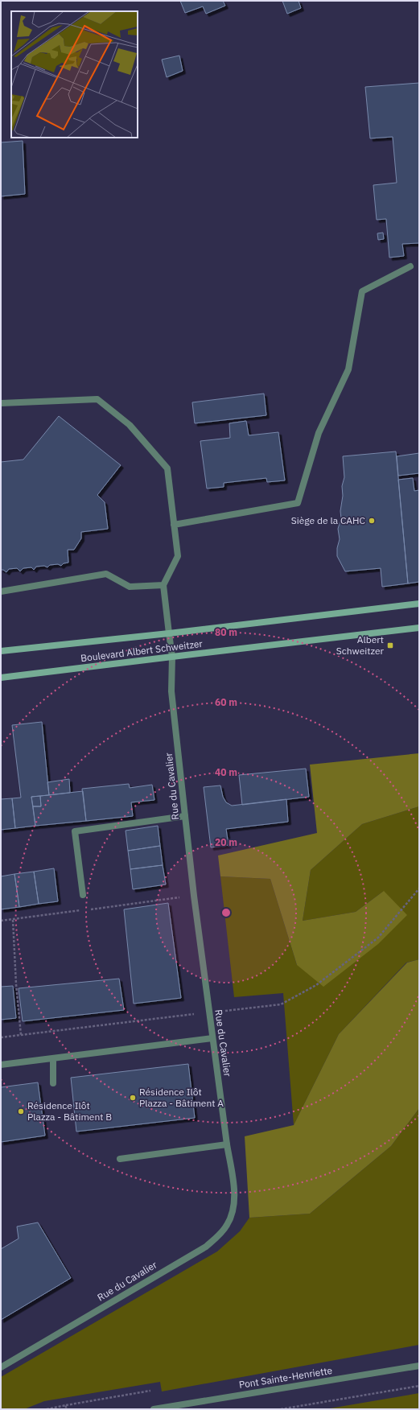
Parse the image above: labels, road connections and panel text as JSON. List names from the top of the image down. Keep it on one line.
{"streets":{"main road":["Boulevard Albert Schweitzer"],"street":["Rue du Cavalier","Pont Sainte-Henriette"]},"crossings":[["Boulevard Albert Schweitzer","Rue du Cavalier"]],"places":{"other":["Siège de la CAHC","Résidence Ilôt Plazza - Bâtiment A","Résidence Ilôt Plazza - Bâtiment B"],"transit":["Albert Schweitzer"]},"rings":["80 m","60 m","40 m","20 m"]}
